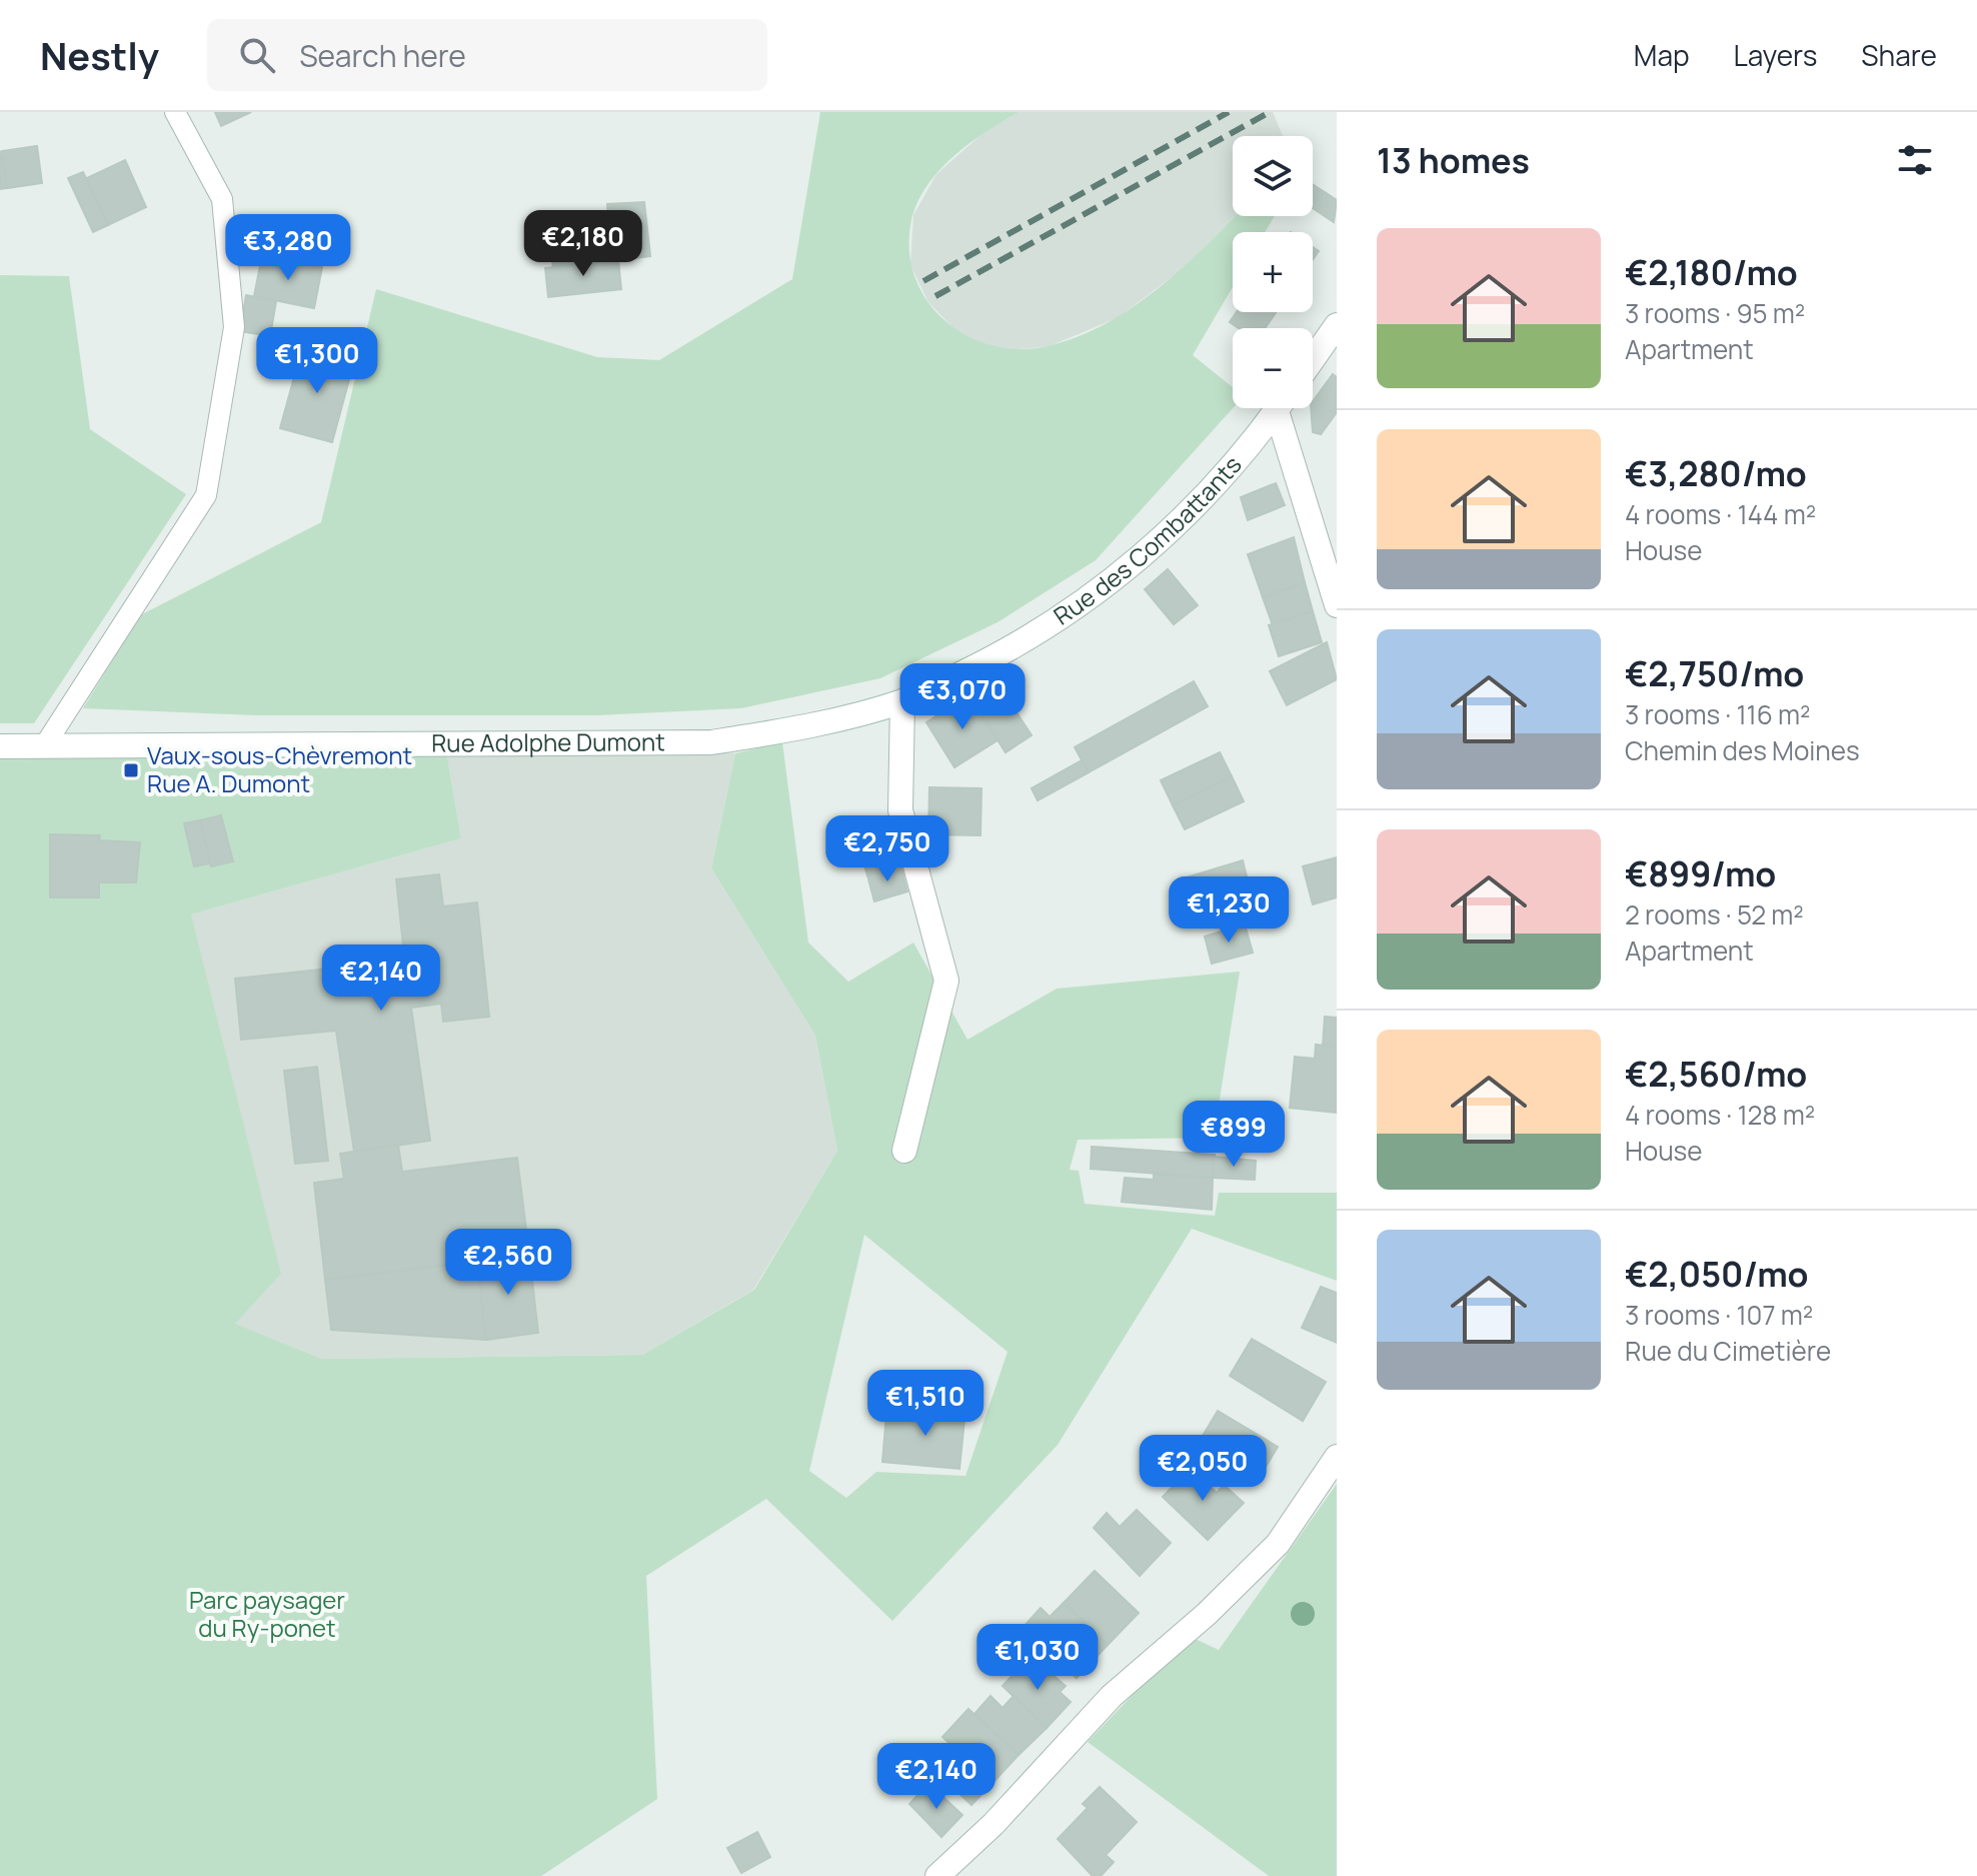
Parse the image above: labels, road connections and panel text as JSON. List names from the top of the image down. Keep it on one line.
{"streets":{"main road":["Rue des Combattants","Rue Adolphe Dumont"]},"crossings":[["Rue des Combattants","Rue Adolphe Dumont"]],"parks":["Parc paysager du Ry-ponet"],"places":{"transit":["Vaux-sous-Chèvremont Rue A. Dumont"]},"page":{"header":"Nestly","search":"Search here","nav":["Map","Layers","Share"],"heading":"13 homes","map_buttons":["+","−"],"list":[{"name":"€2,180/mo","note":"3 rooms · 95 m² · Apartment"},{"name":"€3,280/mo","note":"4 rooms · 144 m² · House"},{"name":"€2,750/mo","note":"3 rooms · 116 m² · Chemin des Moines"},{"name":"€899/mo","note":"2 rooms · 52 m² · Apartment"},{"name":"€2,560/mo","note":"4 rooms · 128 m² · House"},{"name":"€2,050/mo","note":"3 rooms · 107 m² · Rue du Cimetière"}],"price":["€2,180","€3,280","€1,300","€3,070","€2,750","€1,230","€2,140","€899","€2,560","€1,510","€2,050","€1,030","€2,140"]}}
